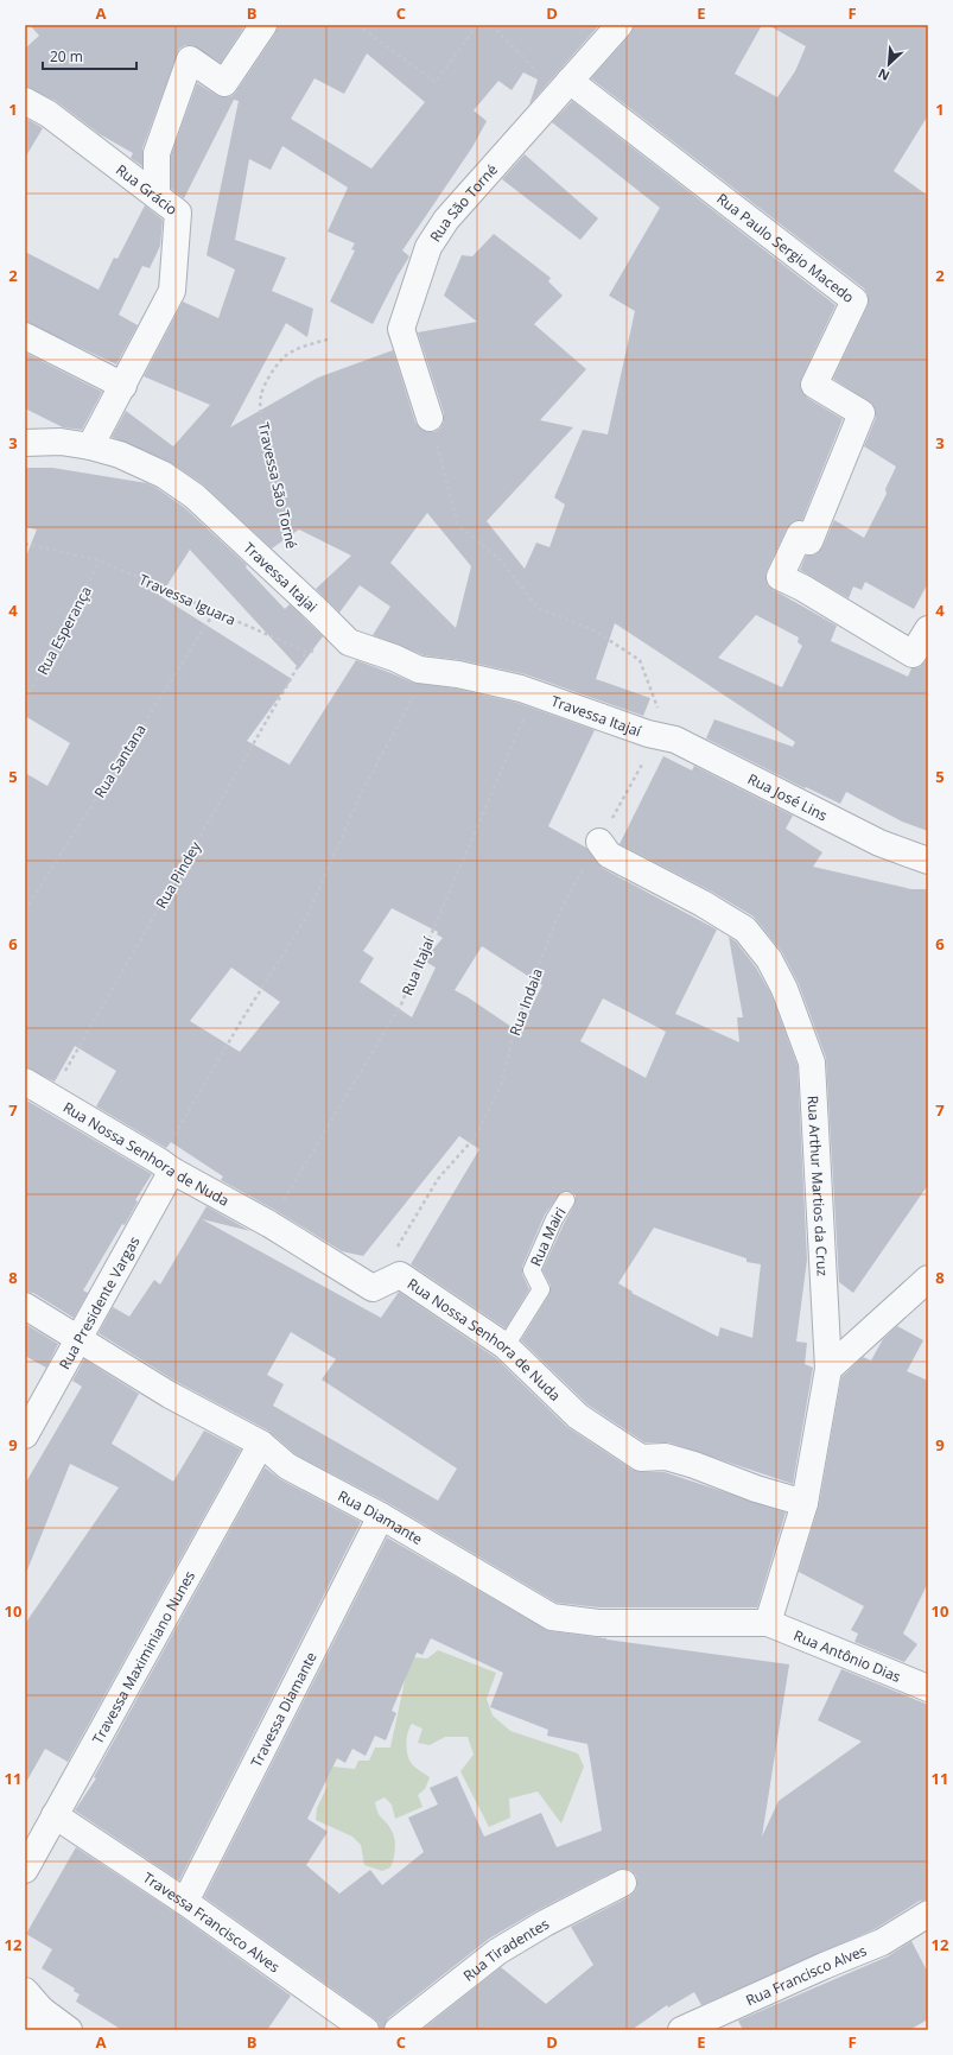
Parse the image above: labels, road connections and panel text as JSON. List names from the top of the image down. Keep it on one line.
{"streets":{"street":["Rua Grácio","Rua São Torné","Rua Paulo Sergio Macedo","Travessa Itajai","Travessa Itajaí","Rua José Lins","Rua Nossa Senhora de Nuda","Rua Arthur Martios da Cruz","Rua Presidente Vargas","Rua Diamante","Rua Antônio Dias","Travessa Maximiniano Nunes","Travessa Diamante","Travessa Francisco Alves","Rua Tiradentes","Rua Francisco Alves"],"lane":["Rua Mairi"],"path":["Travessa São Torné","Travessa Iguara","Rua Esperança","Rua Santana","Rua Pindey","Rua Itajaí","Rua Indaia"]},"crossings":[["Rua Grácio","Travessa Itajai"],["Rua São Torné","Rua Paulo Sergio Macedo"],["Travessa Itajai","Travessa Itajaí"],["Travessa Itajai","Rua Itajaí"],["Travessa Iguara","Rua Esperança"],["Travessa Iguara","Rua Santana"],["Travessa Iguara","Rua Pindey"],["Travessa Itajaí","Rua José Lins"],["Travessa Itajaí","Rua Itajaí"],["Travessa Itajaí","Rua Indaia"],["Rua José Lins","Rua Indaia"],["Rua Pindey","Rua Nossa Senhora de Nuda"],["Rua Itajaí","Rua Nossa Senhora de Nuda"],["Rua Indaia","Rua Arthur Martios da Cruz"],["Rua Nossa Senhora de Nuda","Rua Arthur Martios da Cruz"],["Rua Nossa Senhora de Nuda","Rua Mairi"],["Rua Nossa Senhora de Nuda","Rua Presidente Vargas"],["Rua Arthur Martios da Cruz","Rua Diamante"],["Rua Arthur Martios da Cruz","Rua Antônio Dias"],["Rua Presidente Vargas","Rua Diamante"],["Rua Diamante","Rua Antônio Dias"],["Rua Diamante","Travessa Maximiniano Nunes"],["Rua Diamante","Travessa Diamante"],["Travessa Maximiniano Nunes","Travessa Francisco Alves"],["Travessa Diamante","Travessa Francisco Alves"]],"scale_bar":"20 m","north":"bottom left","grid":{"columns":["A","B","C","D","E","F"],"rows":["1","2","3","4","5","6","7","8","9","10","11","12"]}}
